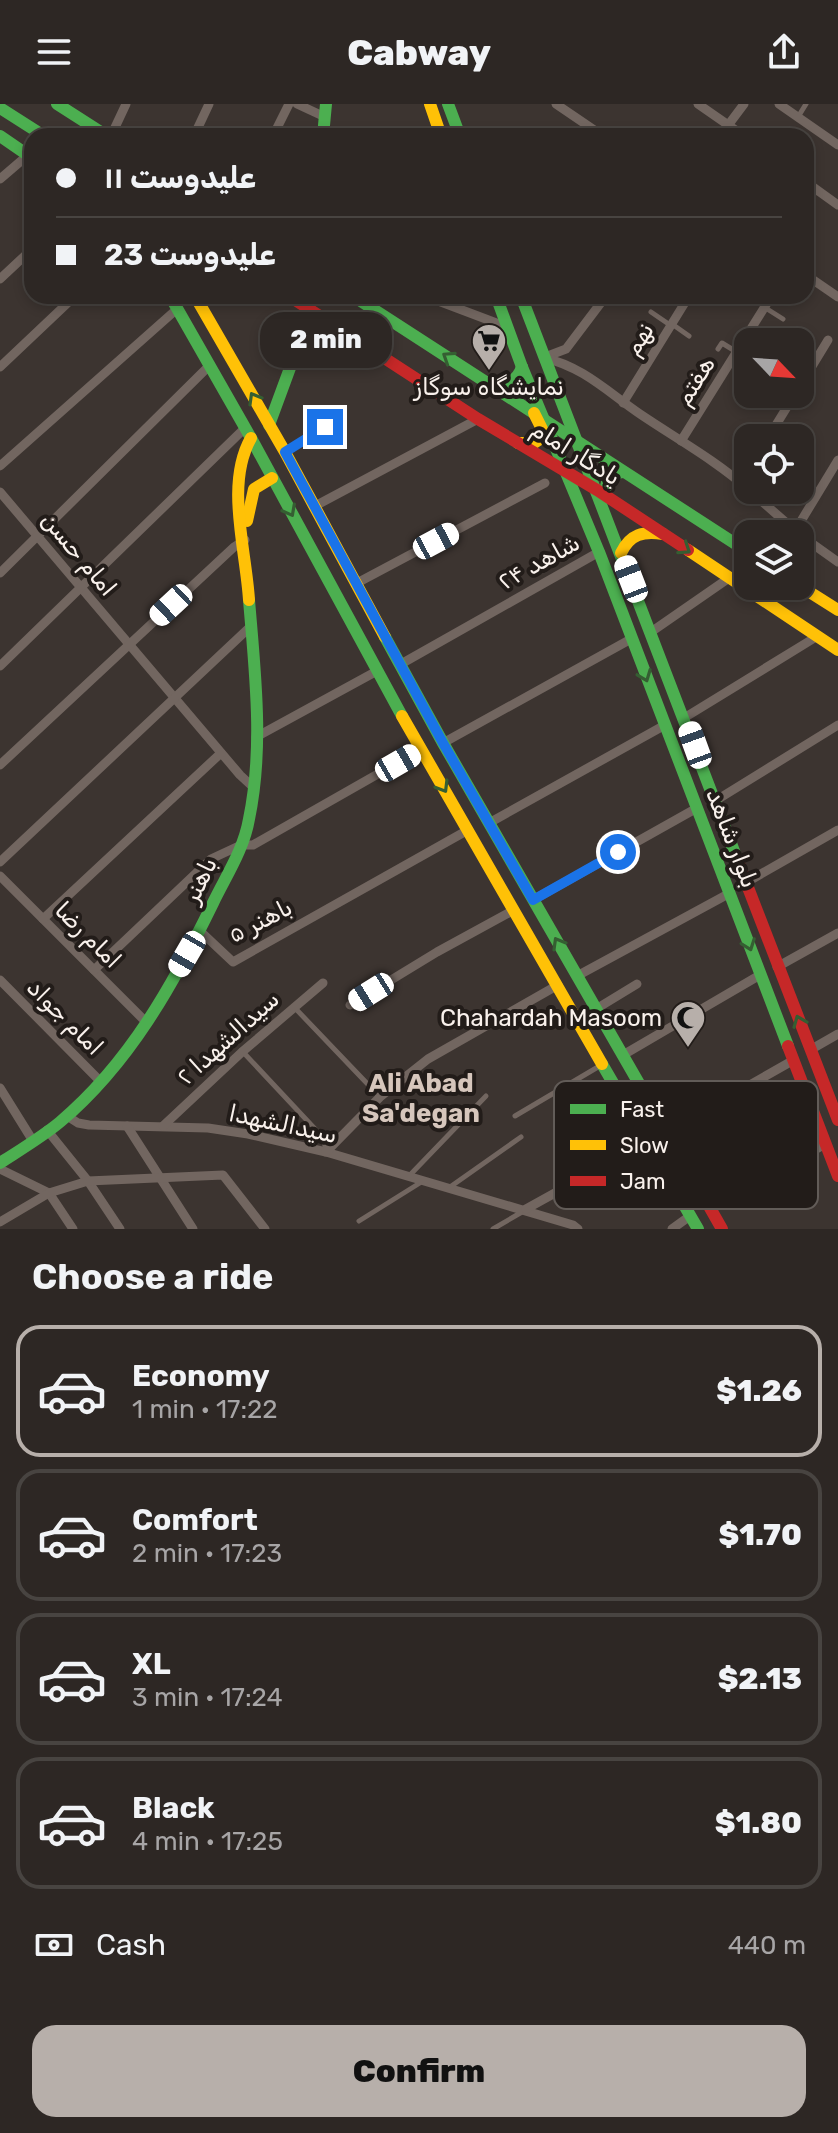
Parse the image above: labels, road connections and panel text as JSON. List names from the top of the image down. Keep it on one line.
{"streets":{"main road":["یادگار امام","بلوار شاهد","باهنر"],"street":["نهم","هفتم","امام حسن","شاهد ۲۴","باهنر ۵","امام رضا","امام جواد","سیدالشهدا ۲","سیدالشهدا"]},"crossings":[["یادگار امام","بلوار شاهد"],["امام حسن","باهنر"],["شاهد ۲۴","بلوار شاهد"],["باهنر","باهنر ۵"],["باهنر","امام رضا"],["باهنر","امام جواد"],["باهنر","سیدالشهدا"],["سیدالشهدا ۲","سیدالشهدا"]],"districts":["Ali Abad Sa'degan"],"places":{"supermarket":["نمایشگاه سوگاز"],"mosque":["Chahardah Masoom"]},"legend":["Fast","Slow","Jam"],"north":"bottom right","page":{"header":"Cabway","banner":["علیدوست ۱۱","علیدوست 23"],"bubble":"2 min","heading":"Choose a ride","list":[{"name":"Economy","note":"1 min · 17:22","value":"$1.26"},{"name":"Comfort","note":"2 min · 17:23","value":"$1.70"},{"name":"XL","note":"3 min · 17:24","value":"$2.13"},{"name":"Black","note":"4 min · 17:25","value":"$1.80"}],"pay":["Cash","440 m"],"buttons":"Confirm"}}
